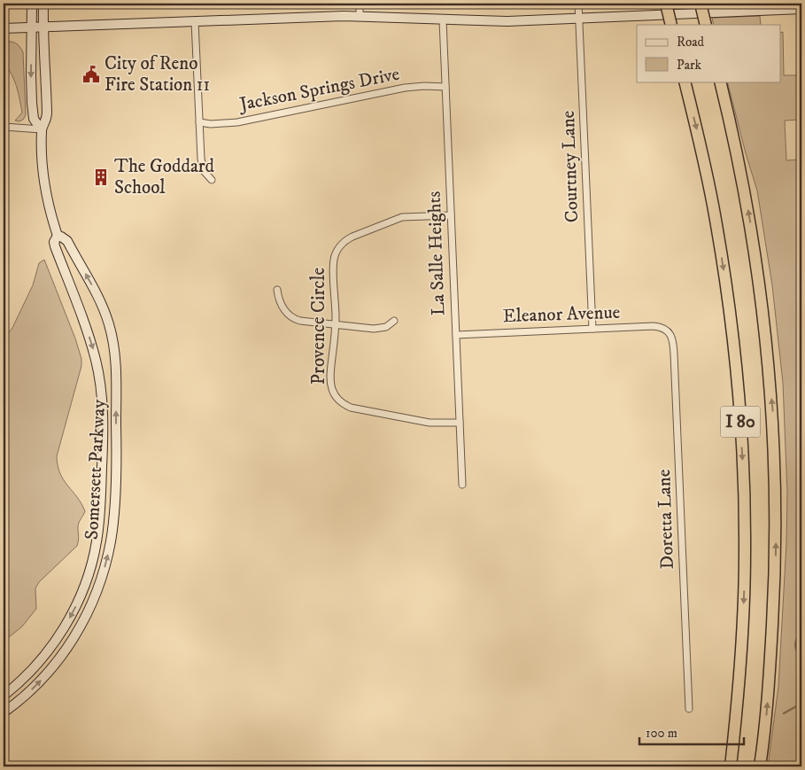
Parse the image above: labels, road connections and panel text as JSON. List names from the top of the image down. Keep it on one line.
{"streets":{"highway":["I 80"],"main road":["Somersett Parkway"],"street":["Jackson Springs Drive","Courtney Lane","La Salle Heights","Eleanor Avenue","Provence Circle","Doretta Lane"]},"crossings":[["Jackson Springs Drive","La Salle Heights"],["Courtney Lane","Eleanor Avenue"],["La Salle Heights","Eleanor Avenue"],["La Salle Heights","Provence Circle"],["Eleanor Avenue","Doretta Lane"]],"places":{"public building":["City of Reno Fire Station 11"],"building":["The Goddard School"]},"legend":["Road","Park"],"scale_bar":"100 m"}
